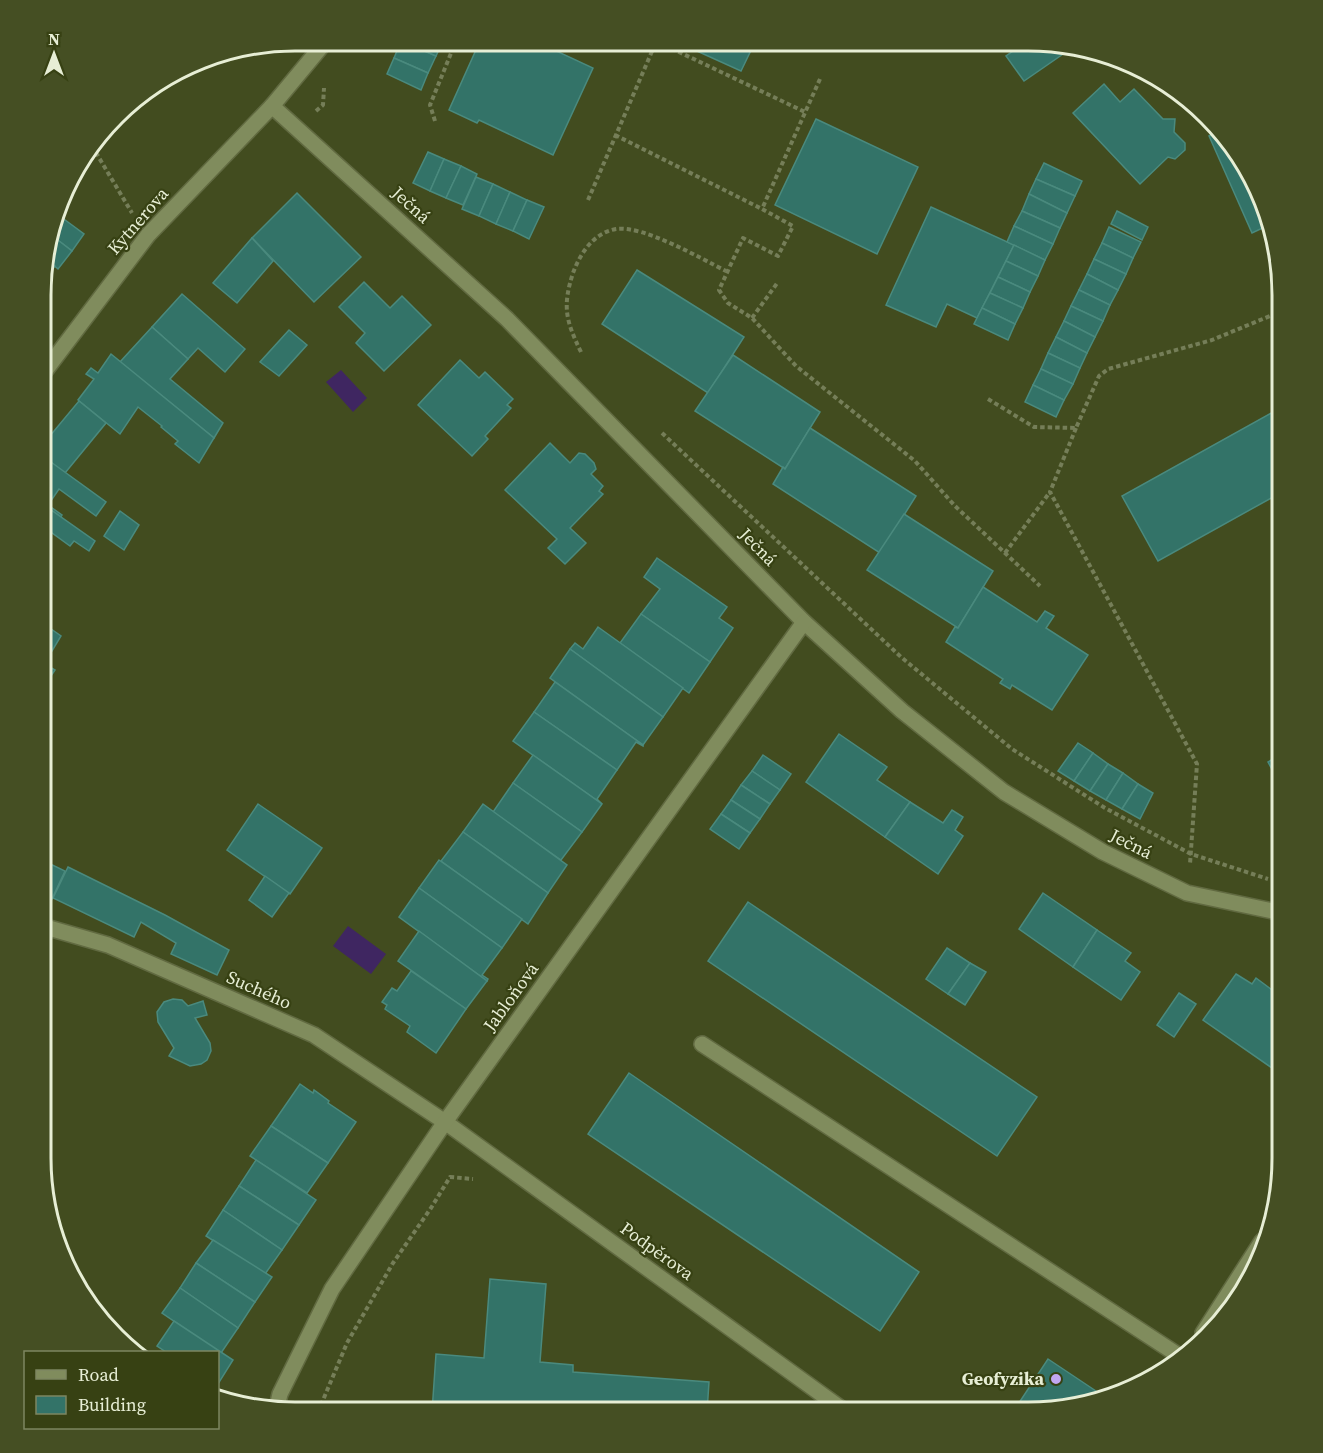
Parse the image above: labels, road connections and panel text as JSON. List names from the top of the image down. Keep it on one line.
{"streets":{"street":["Ječná","Kytnerova","Suchého","Jabloňová","Podpěrova"]},"crossings":[["Ječná","Kytnerova"],["Ječná","Jabloňová"],["Suchého","Jabloňová"],["Suchého","Podpěrova"],["Jabloňová","Podpěrova"]],"places":["Geofyzika"],"legend":["Road","Building"],"north":"top"}
